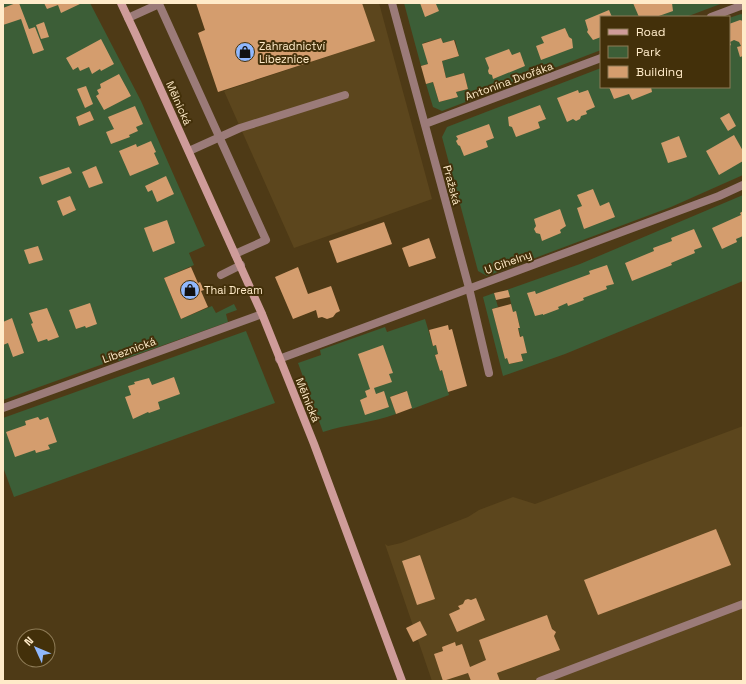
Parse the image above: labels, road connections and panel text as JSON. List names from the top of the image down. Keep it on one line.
{"streets":{"main road":["Mělnická"],"street":["Antonína Dvořáka","Pražská","U Cihelny","Líbeznická"]},"crossings":[["Antonína Dvořáka","Pražská"],["Mělnická","U Cihelny"],["Mělnická","Líbeznická"],["Pražská","U Cihelny"]],"places":{"shop":["Zahradnictví Líbeznice","Thai Dream"]},"legend":["Road","Park","Building"],"north":"top left"}
